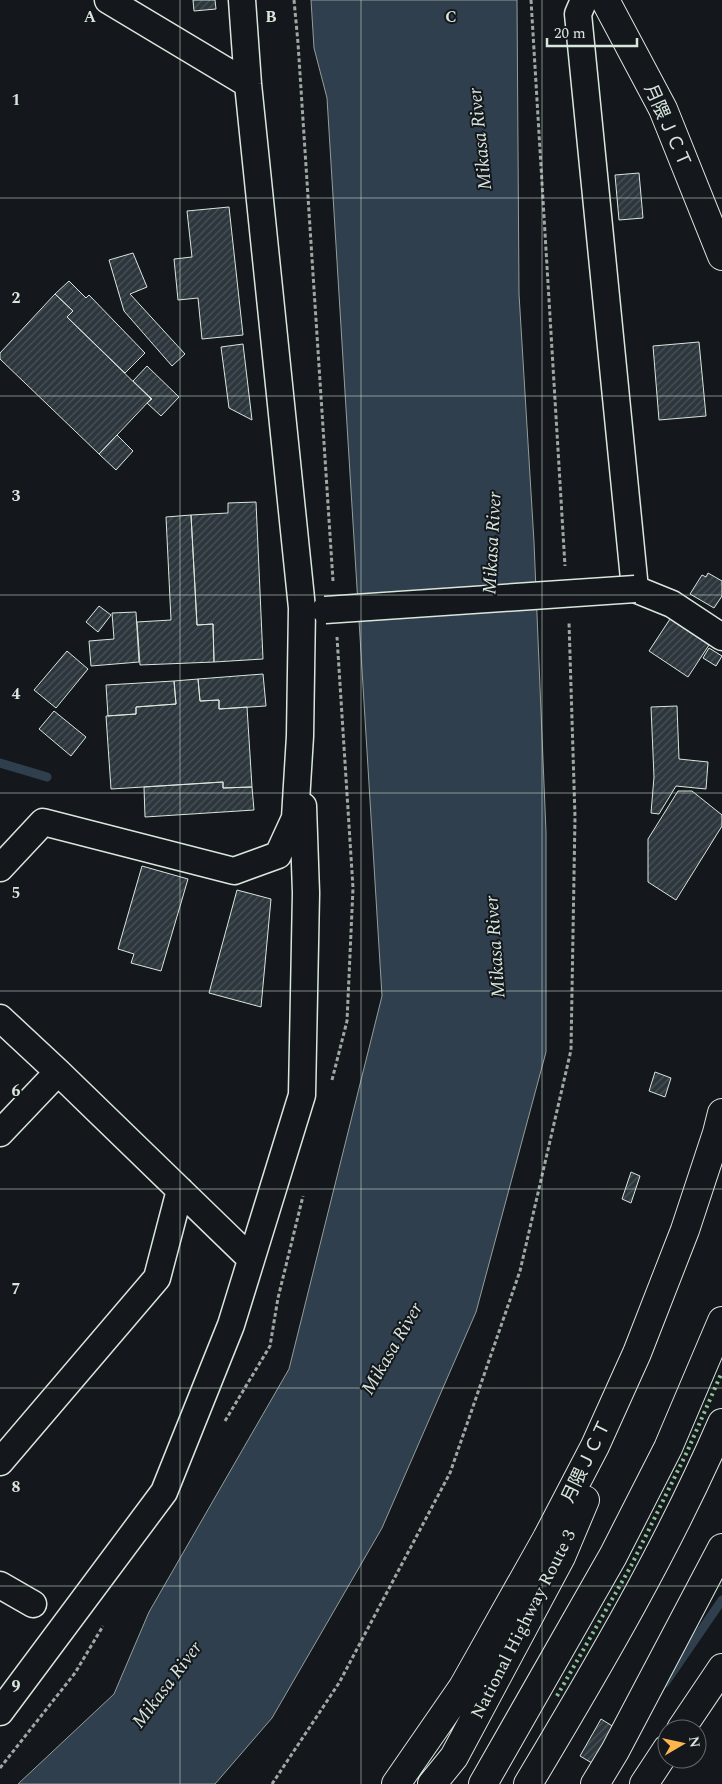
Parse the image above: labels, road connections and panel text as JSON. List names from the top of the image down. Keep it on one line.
{"streets":{"highway":["月隈ＪＣＴ","National Highway Route 3"]},"water":["Mikasa River"],"scale_bar":"20 m","north":"right","grid":{"columns":["A","B","C"],"rows":["1","2","3","4","5","6","7","8","9"]}}
